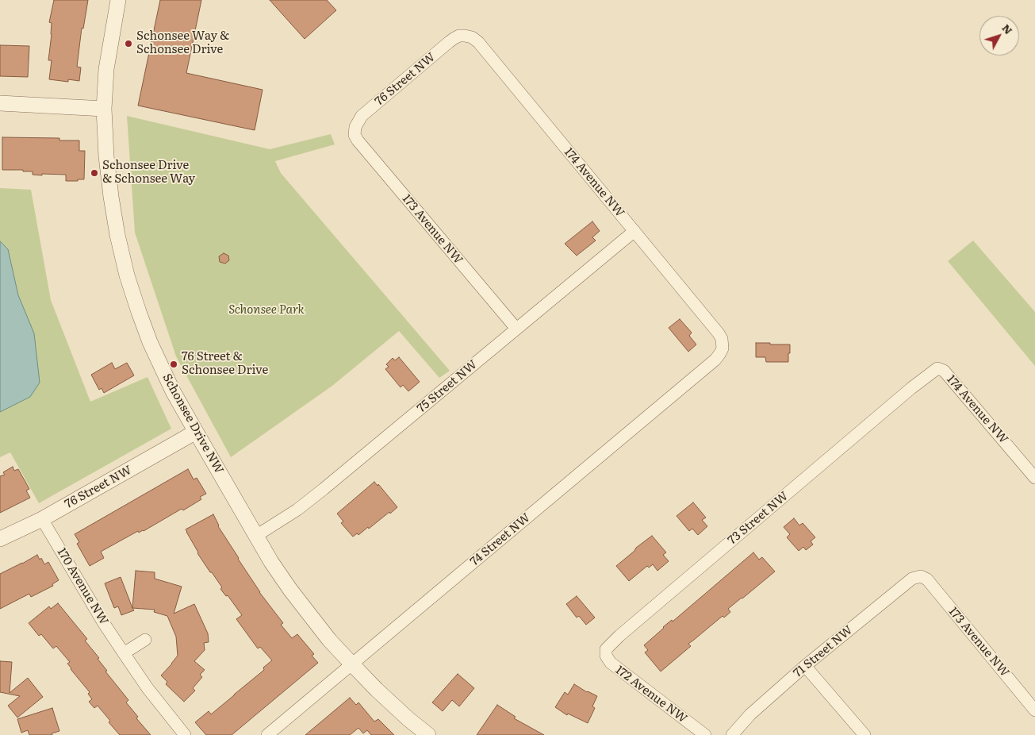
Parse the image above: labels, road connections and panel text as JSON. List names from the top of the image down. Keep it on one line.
{"streets":{"street":["76 Street NW","174 Avenue NW","173 Avenue NW","75 Street NW","Schonsee Drive NW","73 Street NW","74 Street NW","170 Avenue NW","71 Street NW","172 Avenue NW"]},"crossings":[["76 Street NW","174 Avenue NW"],["76 Street NW","173 Avenue NW"],["76 Street NW","Schonsee Drive NW"],["76 Street NW","170 Avenue NW"],["174 Avenue NW","75 Street NW"],["174 Avenue NW","73 Street NW"],["174 Avenue NW","74 Street NW"],["173 Avenue NW","75 Street NW"],["173 Avenue NW","71 Street NW"],["75 Street NW","Schonsee Drive NW"],["Schonsee Drive NW","74 Street NW"],["73 Street NW","172 Avenue NW"]],"parks":["Schonsee Park"],"places":["Schonsee Way & Schonsee Drive","Schonsee Drive & Schonsee Way","76 Street & Schonsee Drive"],"north":"top right"}
